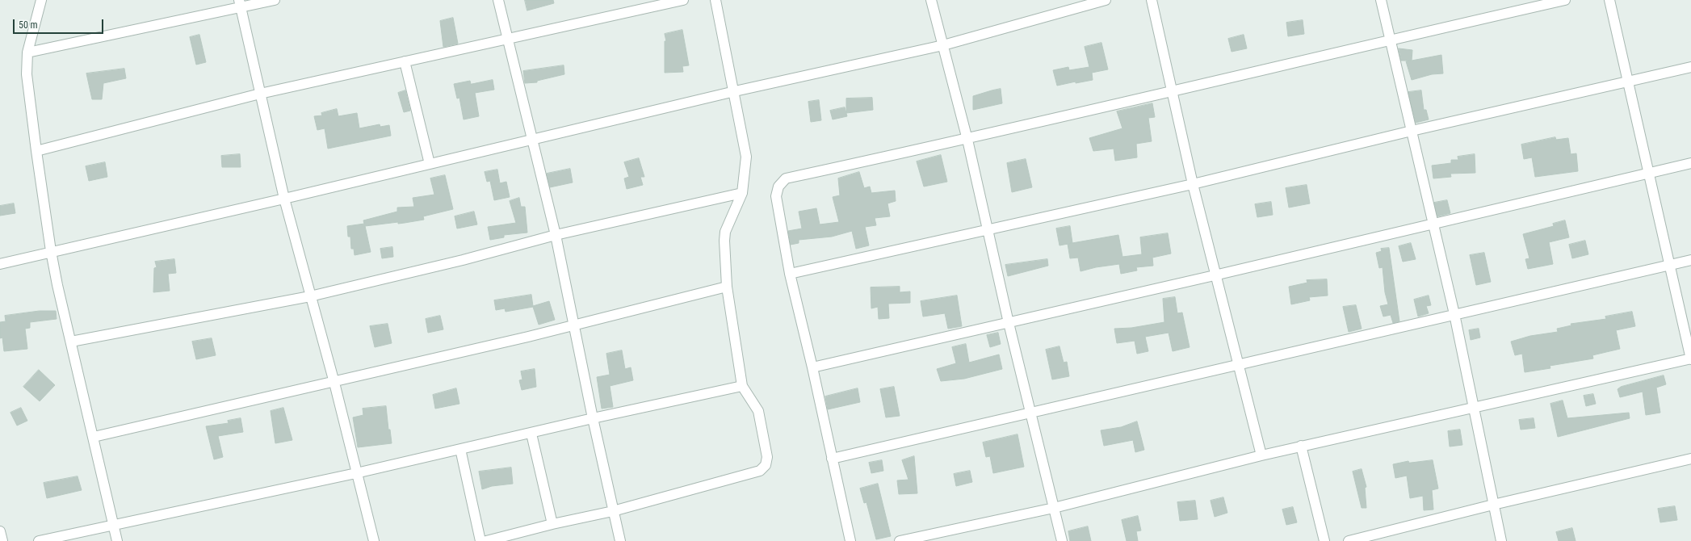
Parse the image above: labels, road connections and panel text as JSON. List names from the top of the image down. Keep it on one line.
{"scale_bar":"50 m"}
